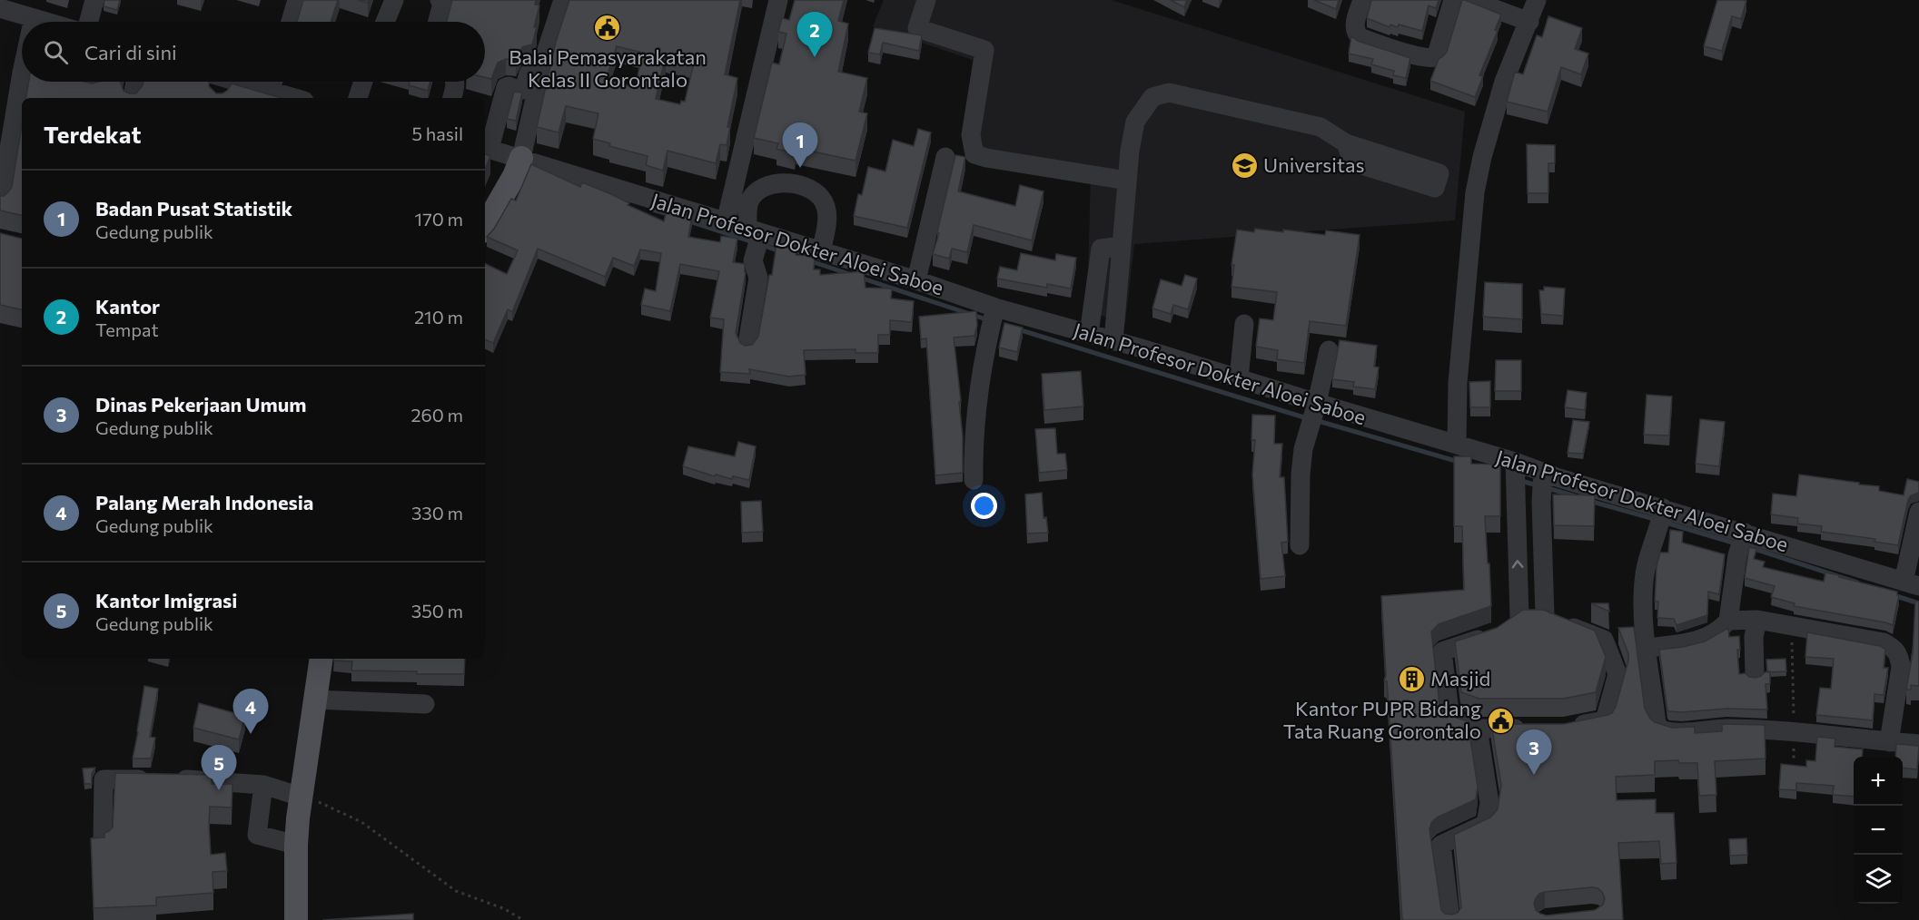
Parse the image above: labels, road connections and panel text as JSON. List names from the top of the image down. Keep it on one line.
{"streets":{"street":["Jalan Profesor Dokter Aloei Saboe"]},"places":{"public building":["Balai Pemasyarakatan Kelas II Gorontalo","Kantor PUPR Bidang Tata Ruang Gorontalo"],"school or university":["Universitas"],"building":["Masjid"]},"page":{"pins":["2","1","4","3","5"],"search":"Cari di sini","heading":["Terdekat","5 hasil"],"list":[{"mark":"1","name":"Badan Pusat Statistik","note":"Gedung publik","value":"170 m"},{"mark":"2","name":"Kantor","note":"Tempat","value":"210 m"},{"mark":"3","name":"Dinas Pekerjaan Umum","note":"Gedung publik","value":"260 m"},{"mark":"4","name":"Palang Merah Indonesia","note":"Gedung publik","value":"330 m"},{"mark":"5","name":"Kantor Imigrasi","note":"Gedung publik","value":"350 m"}],"map_buttons":["+","−"]}}
